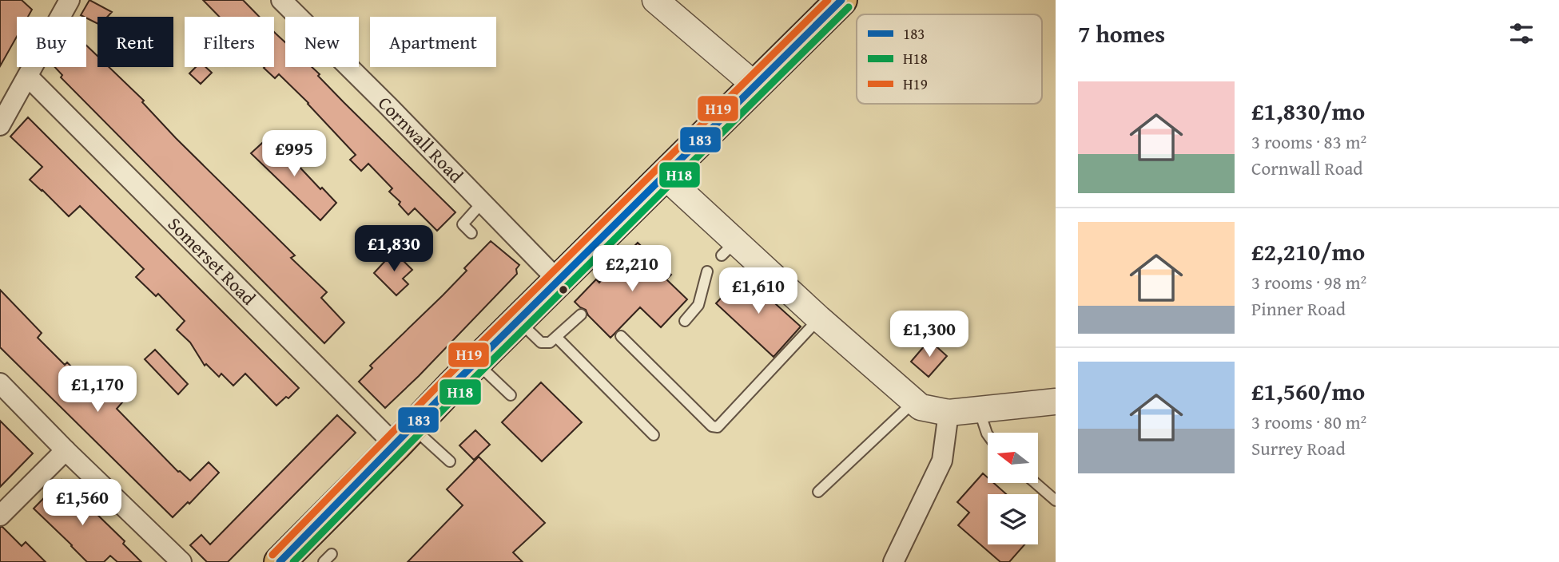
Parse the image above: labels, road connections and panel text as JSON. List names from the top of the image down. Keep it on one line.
{"streets":{"street":["Cornwall Road","Somerset Road"]},"lines":["transit line 183","transit line H19","transit line H18"],"legend":["183","H18","H19"],"north":"left","page":{"heading":"7 homes","chip":["Buy","Rent","Filters","New","Apartment"],"list":[{"name":"£1,830/mo","note":"3 rooms · 83 m² · Cornwall Road"},{"name":"£2,210/mo","note":"3 rooms · 98 m² · Pinner Road"},{"name":"£1,560/mo","note":"3 rooms · 80 m² · Surrey Road"}],"price":["£995","£1,830","£2,210","£1,610","£1,300","£1,170","£1,560"]}}
